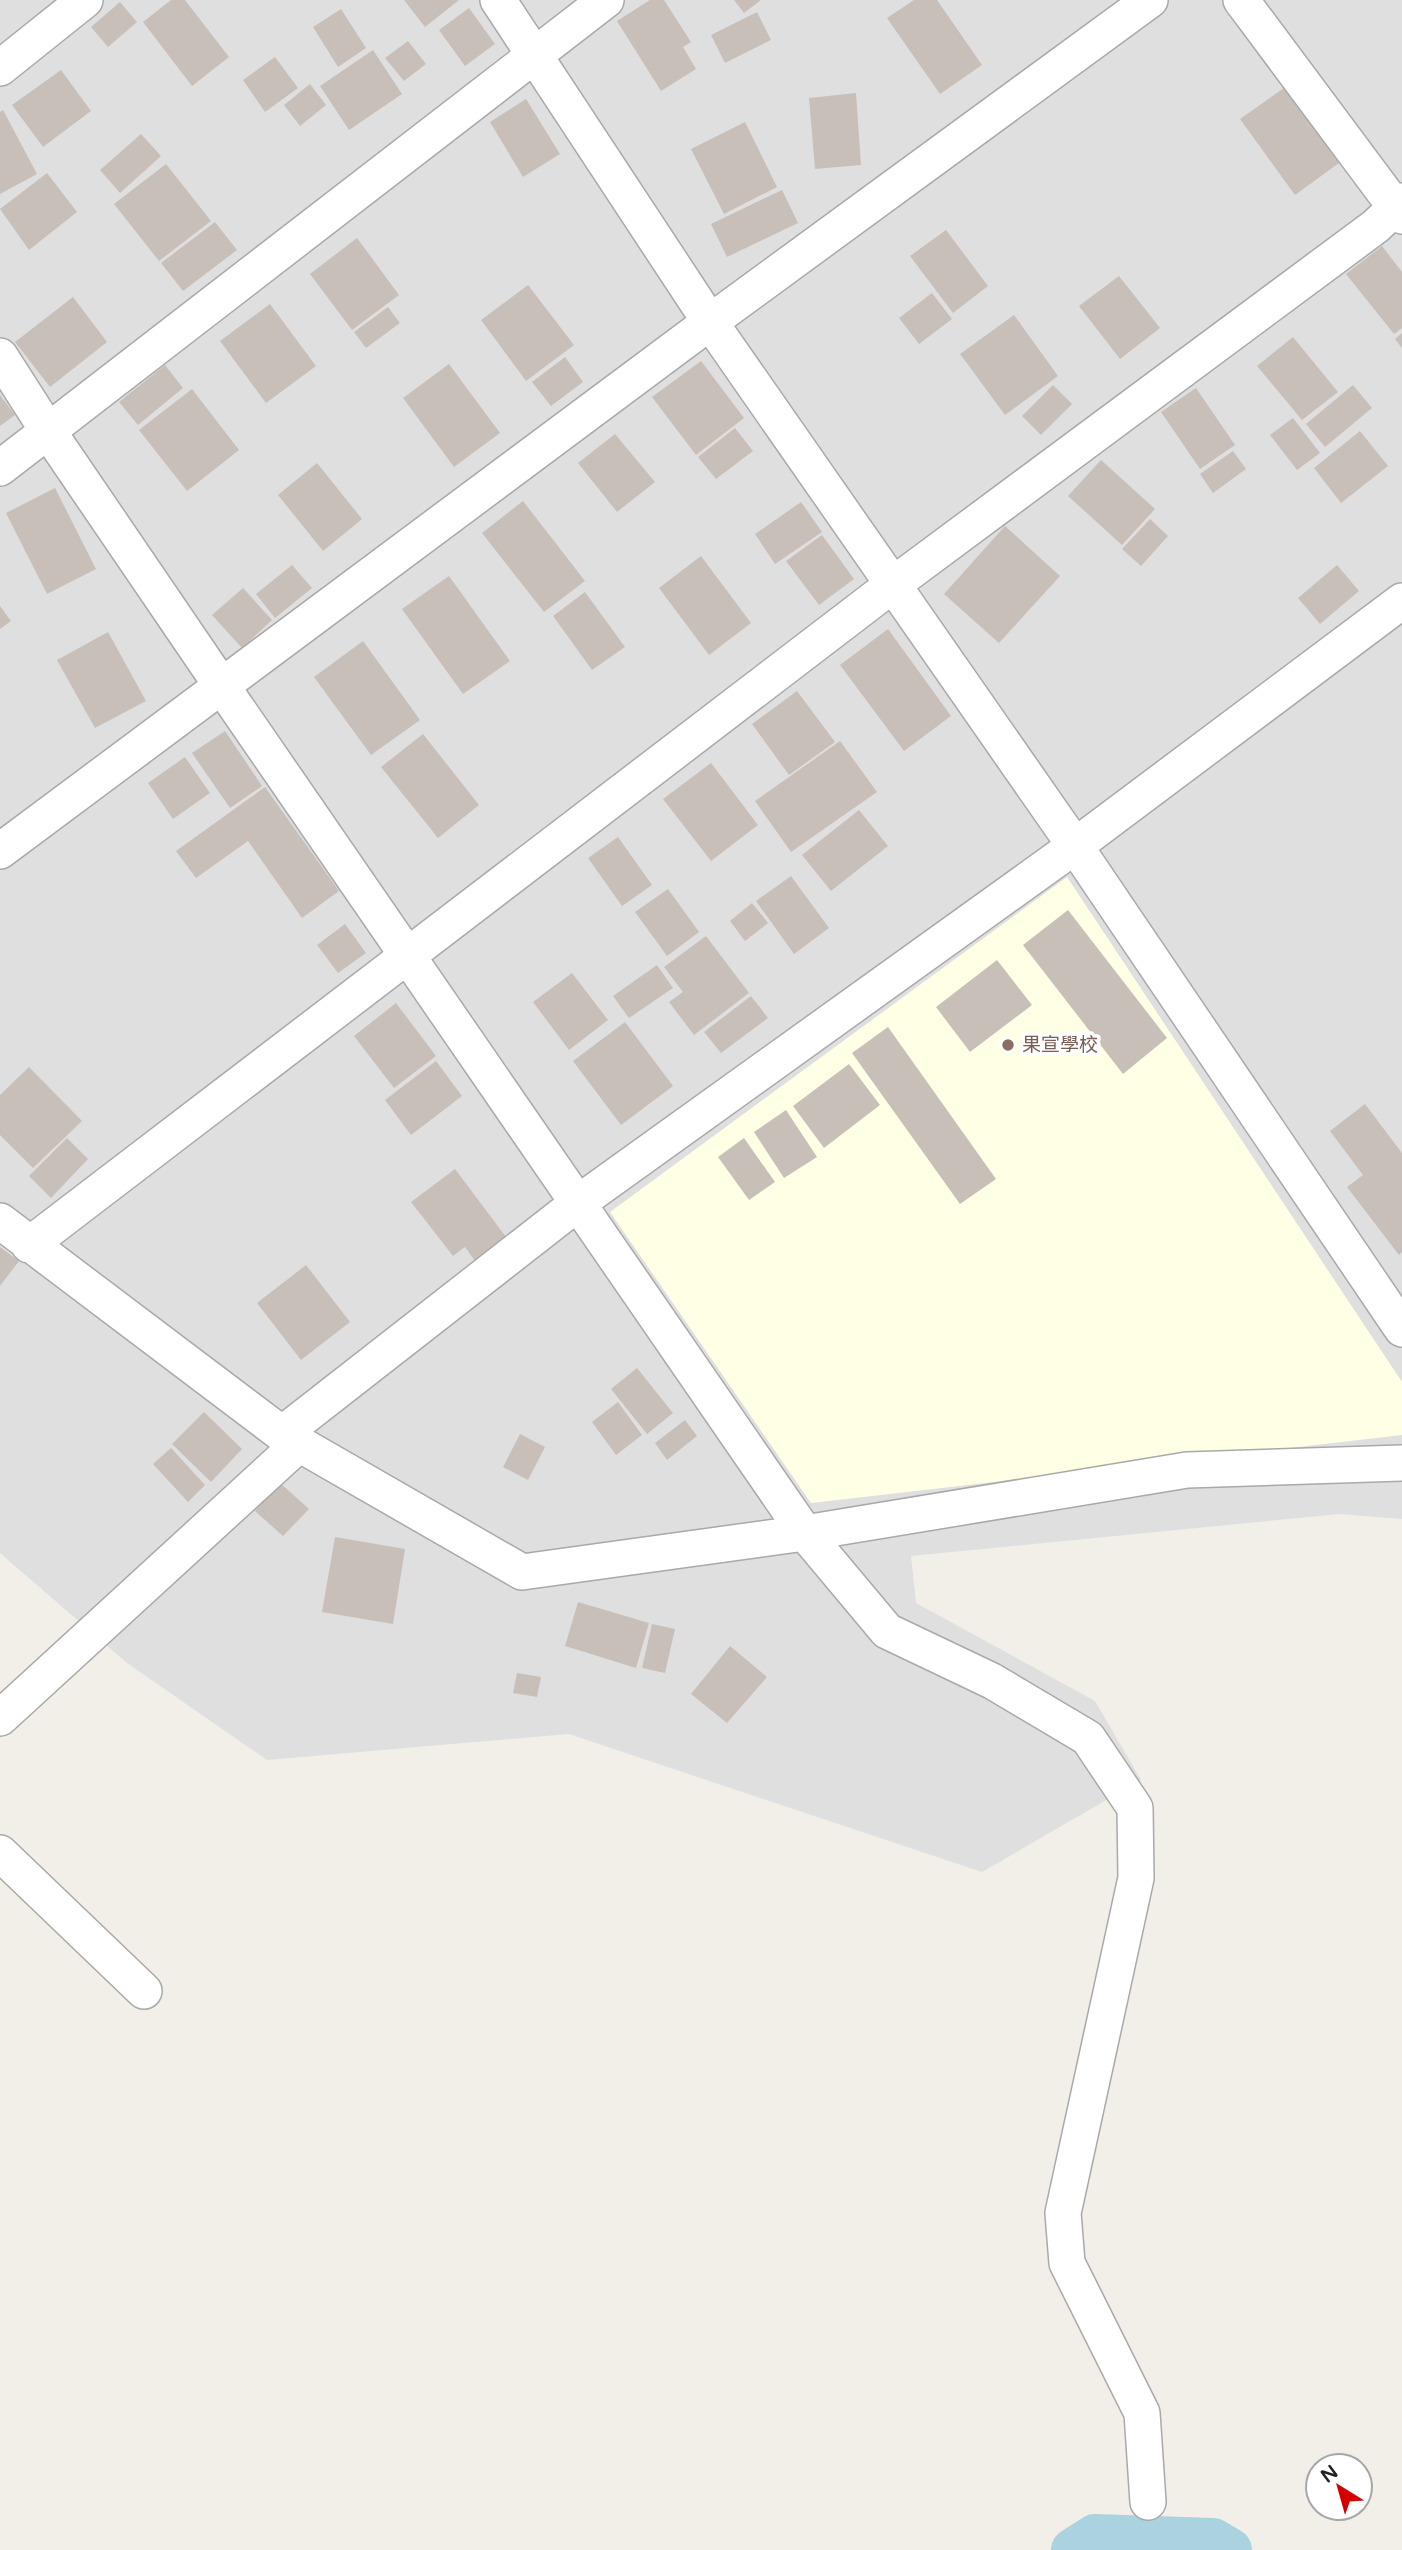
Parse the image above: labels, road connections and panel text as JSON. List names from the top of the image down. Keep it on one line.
{"places":["果宣學校"],"north":"top left"}
